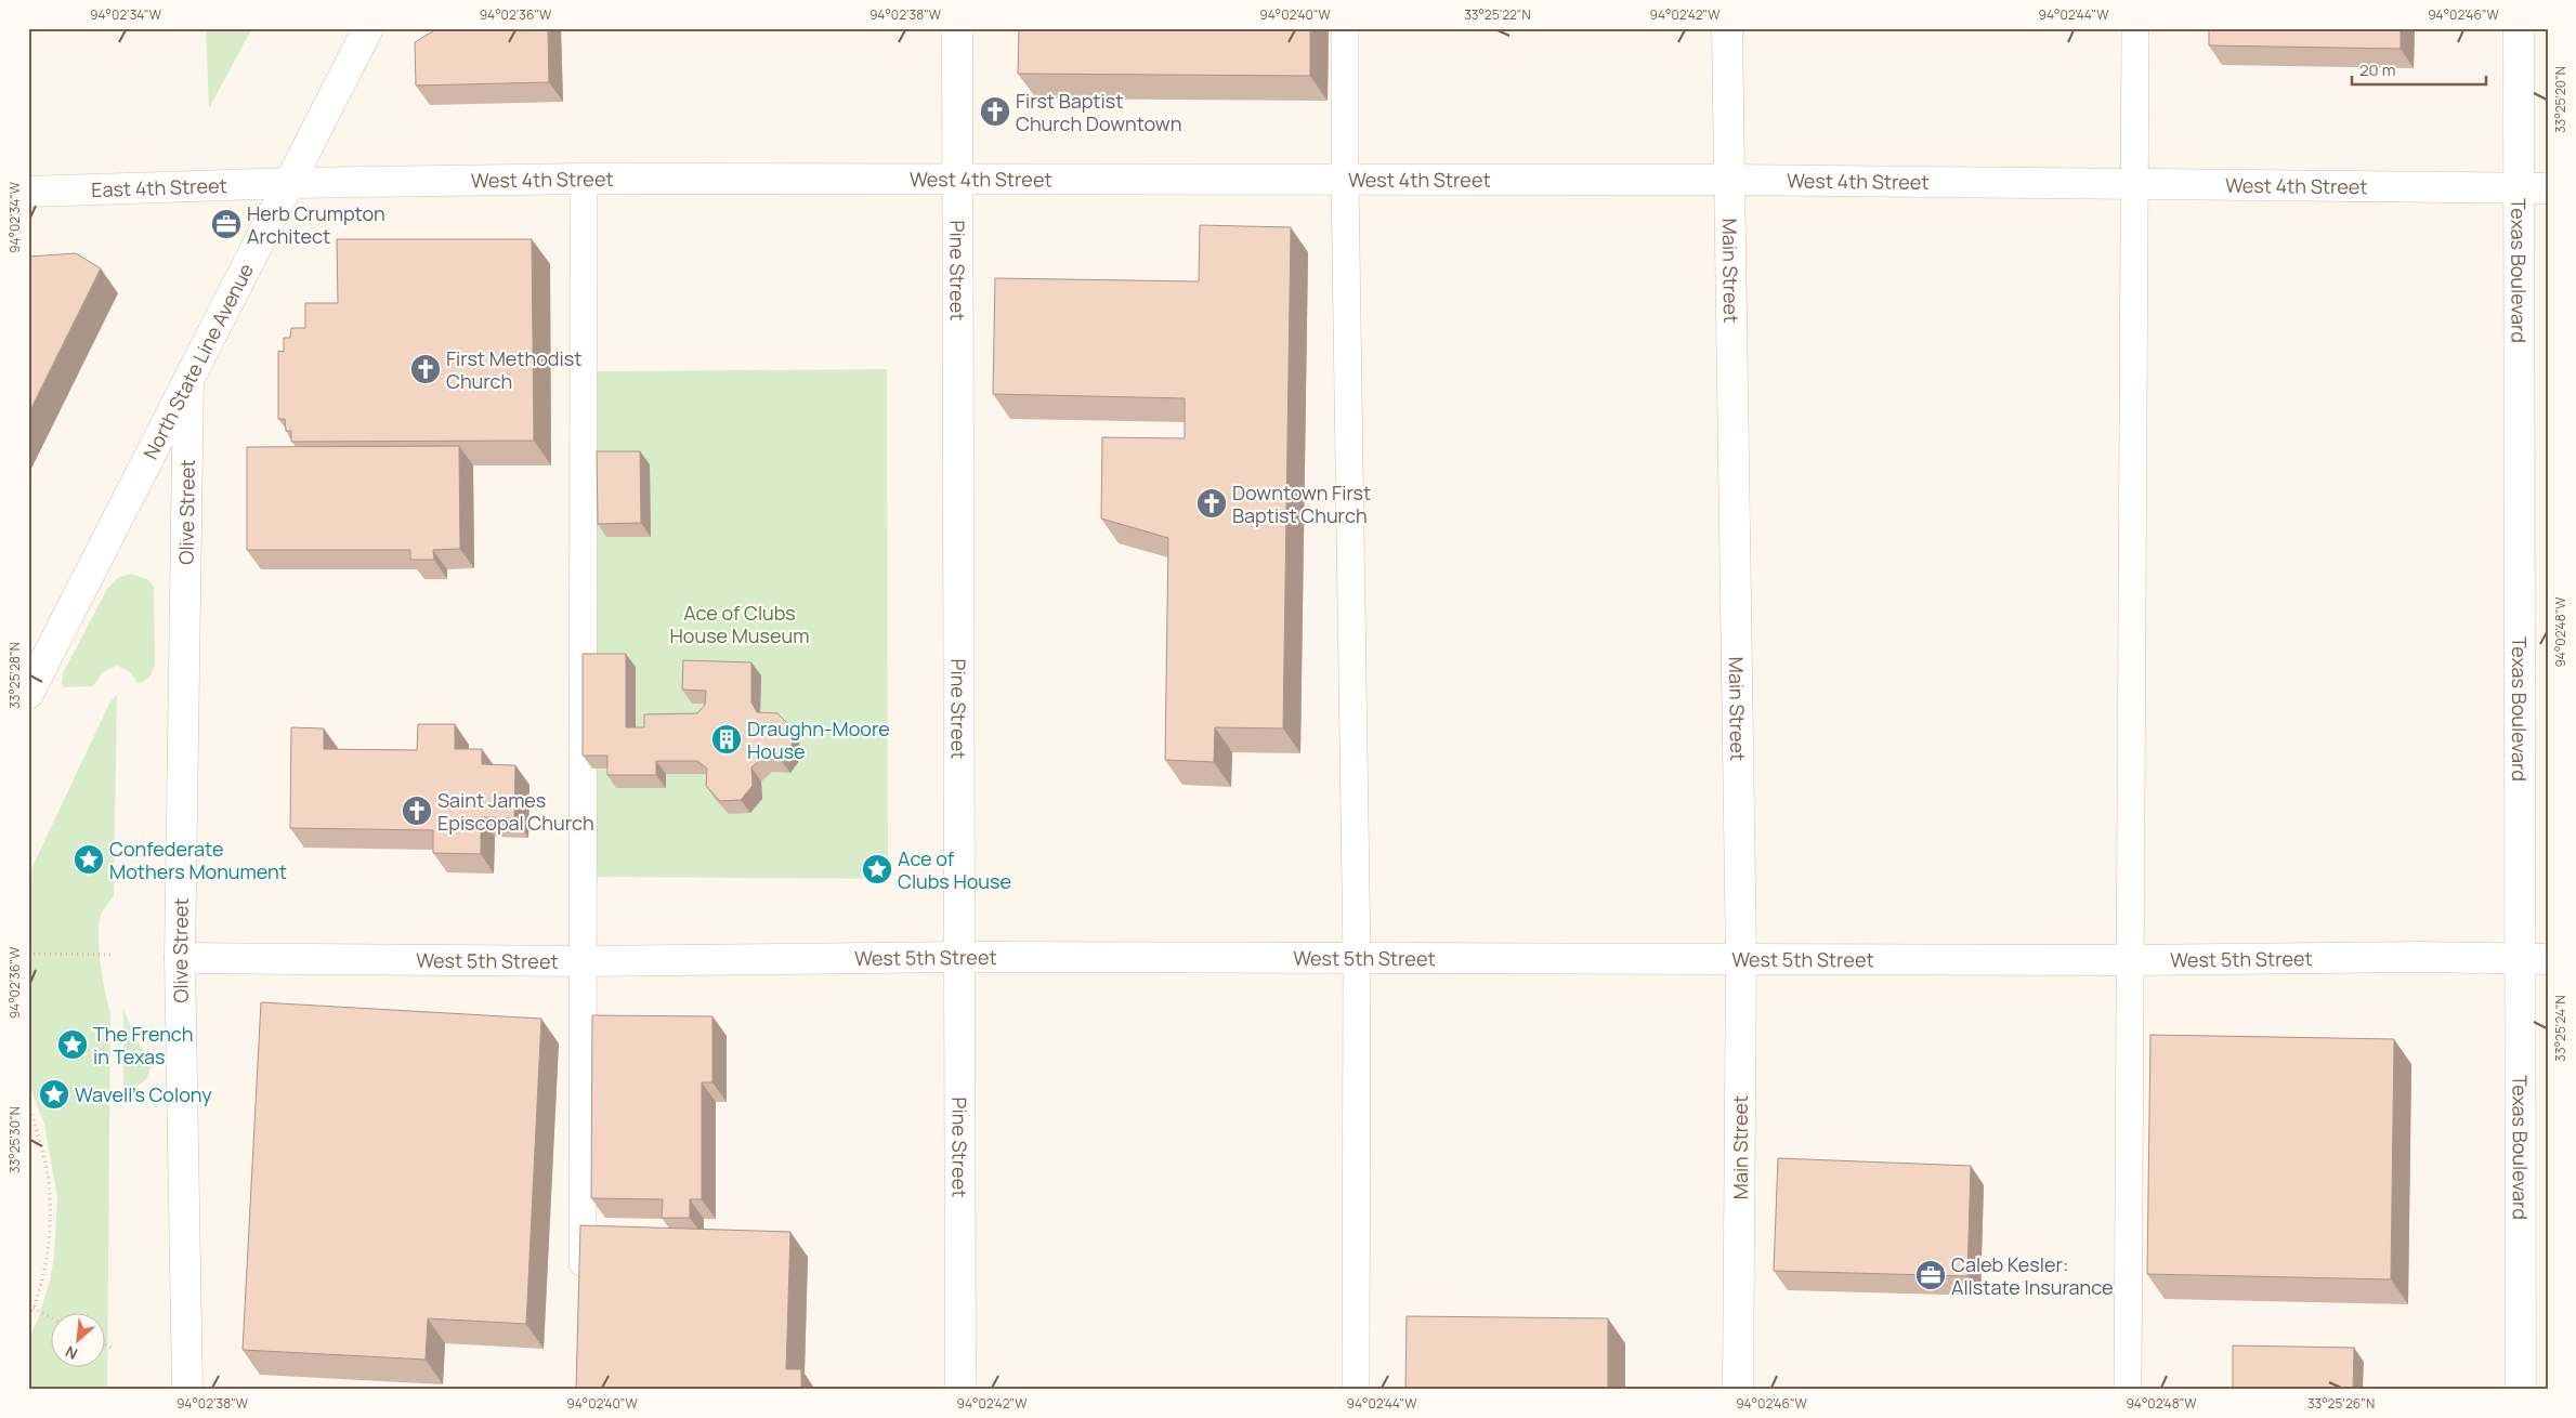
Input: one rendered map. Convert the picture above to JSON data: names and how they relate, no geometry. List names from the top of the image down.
{
  "streets": {
    "street": [
      "West 4th Street",
      "East 4th Street",
      "Pine Street",
      "Main Street",
      "Texas Boulevard",
      "North State Line Avenue",
      "Olive Street",
      "West 5th Street"
    ]
  },
  "crossings": [
    ["West 4th Street", "East 4th Street"],
    ["West 4th Street", "Pine Street"],
    ["West 4th Street", "Main Street"],
    ["West 4th Street", "Texas Boulevard"],
    ["West 4th Street", "North State Line Avenue"],
    ["East 4th Street", "North State Line Avenue"],
    ["Pine Street", "West 5th Street"],
    ["Main Street", "West 5th Street"],
    ["Texas Boulevard", "West 5th Street"],
    ["North State Line Avenue", "Olive Street"],
    ["Olive Street", "West 5th Street"]
  ],
  "parks": ["Ace of Clubs House Museum"],
  "places": {
    "church": [
      "First Baptist Church Downtown",
      "First Methodist Church",
      "Downtown First Baptist Church",
      "Saint James Episcopal Church"
    ],
    "office": ["Herb Crumpton Architect", "Caleb Kesler: Allstate Insurance"],
    "building": ["Draughn-Moore House"],
    "place": [
      "Confederate Mothers Monument",
      "Ace of Clubs House",
      "The French in Texas",
      "Wavell's Colony"
    ]
  },
  "scale_bar": "20 m",
  "north": "bottom left",
  "coordinates": [
    "94°02'34\"W",
    "94°02'36\"W",
    "94°02'38\"W",
    "94°02'40\"W",
    "33°25'22\"N",
    "94°02'42\"W",
    "94°02'44\"W",
    "94°02'46\"W",
    "33°25'20\"N",
    "94°02'48\"W",
    "33°25'28\"N",
    "33°25'24\"N",
    "33°25'30\"N",
    "33°25'26\"N"
  ]
}
